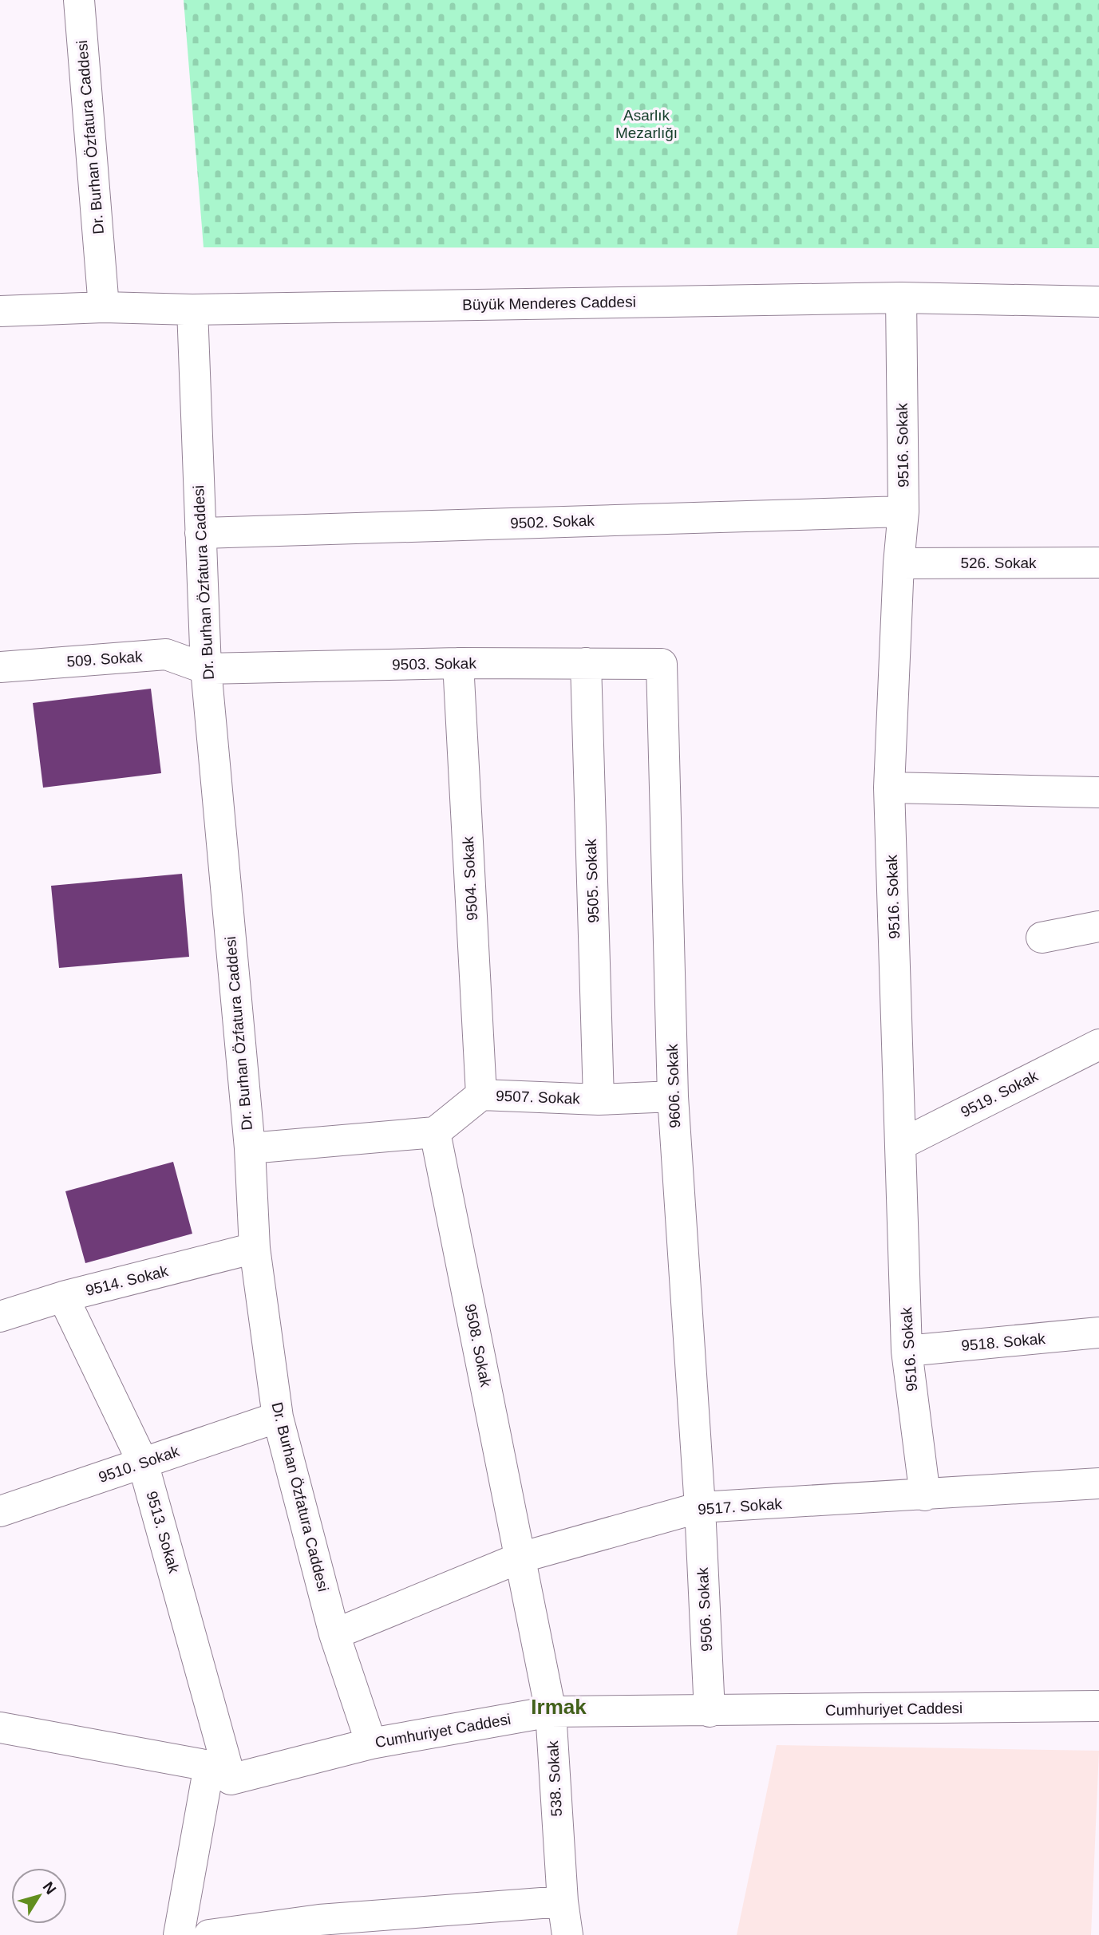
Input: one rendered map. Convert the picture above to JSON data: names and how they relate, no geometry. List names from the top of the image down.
{
  "streets": {
    "street": [
      "Dr. Burhan Özfatura Caddesi",
      "Büyük Menderes Caddesi",
      "9516. Sokak",
      "9502. Sokak",
      "526. Sokak",
      "509. Sokak",
      "9503. Sokak",
      "9504. Sokak",
      "9505. Sokak",
      "9606. Sokak",
      "9519. Sokak",
      "9507. Sokak",
      "9514. Sokak",
      "9518. Sokak",
      "9508. Sokak",
      "9510. Sokak",
      "9517. Sokak",
      "9513. Sokak",
      "9506. Sokak",
      "Cumhuriyet Caddesi",
      "538. Sokak"
    ]
  },
  "crossings": [
    ["Dr. Burhan Özfatura Caddesi", "Büyük Menderes Caddesi"],
    ["Dr. Burhan Özfatura Caddesi", "9502. Sokak"],
    ["Dr. Burhan Özfatura Caddesi", "509. Sokak"],
    ["Dr. Burhan Özfatura Caddesi", "9503. Sokak"],
    ["Dr. Burhan Özfatura Caddesi", "9514. Sokak"],
    ["Dr. Burhan Özfatura Caddesi", "9510. Sokak"],
    ["Dr. Burhan Özfatura Caddesi", "9517. Sokak"],
    ["Dr. Burhan Özfatura Caddesi", "Cumhuriyet Caddesi"],
    ["Büyük Menderes Caddesi", "9516. Sokak"],
    ["9516. Sokak", "9502. Sokak"],
    ["9516. Sokak", "526. Sokak"],
    ["9516. Sokak", "9519. Sokak"],
    ["9516. Sokak", "9518. Sokak"],
    ["9516. Sokak", "9517. Sokak"],
    ["509. Sokak", "9503. Sokak"],
    ["9503. Sokak", "9504. Sokak"],
    ["9503. Sokak", "9505. Sokak"],
    ["9503. Sokak", "9606. Sokak"],
    ["9504. Sokak", "9507. Sokak"],
    ["9505. Sokak", "9507. Sokak"],
    ["9606. Sokak", "9507. Sokak"],
    ["9606. Sokak", "9517. Sokak"],
    ["9606. Sokak", "9506. Sokak"],
    ["9507. Sokak", "9508. Sokak"],
    ["9514. Sokak", "9513. Sokak"],
    ["9508. Sokak", "9517. Sokak"],
    ["9508. Sokak", "538. Sokak"],
    ["9510. Sokak", "9513. Sokak"],
    ["9517. Sokak", "9506. Sokak"],
    ["9517. Sokak", "538. Sokak"],
    ["9513. Sokak", "Cumhuriyet Caddesi"],
    ["9506. Sokak", "Cumhuriyet Caddesi"],
    ["Cumhuriyet Caddesi", "538. Sokak"]
  ],
  "districts": ["Irmak"],
  "parks": ["Asarlık Mezarlığı"],
  "north": "top right"
}
